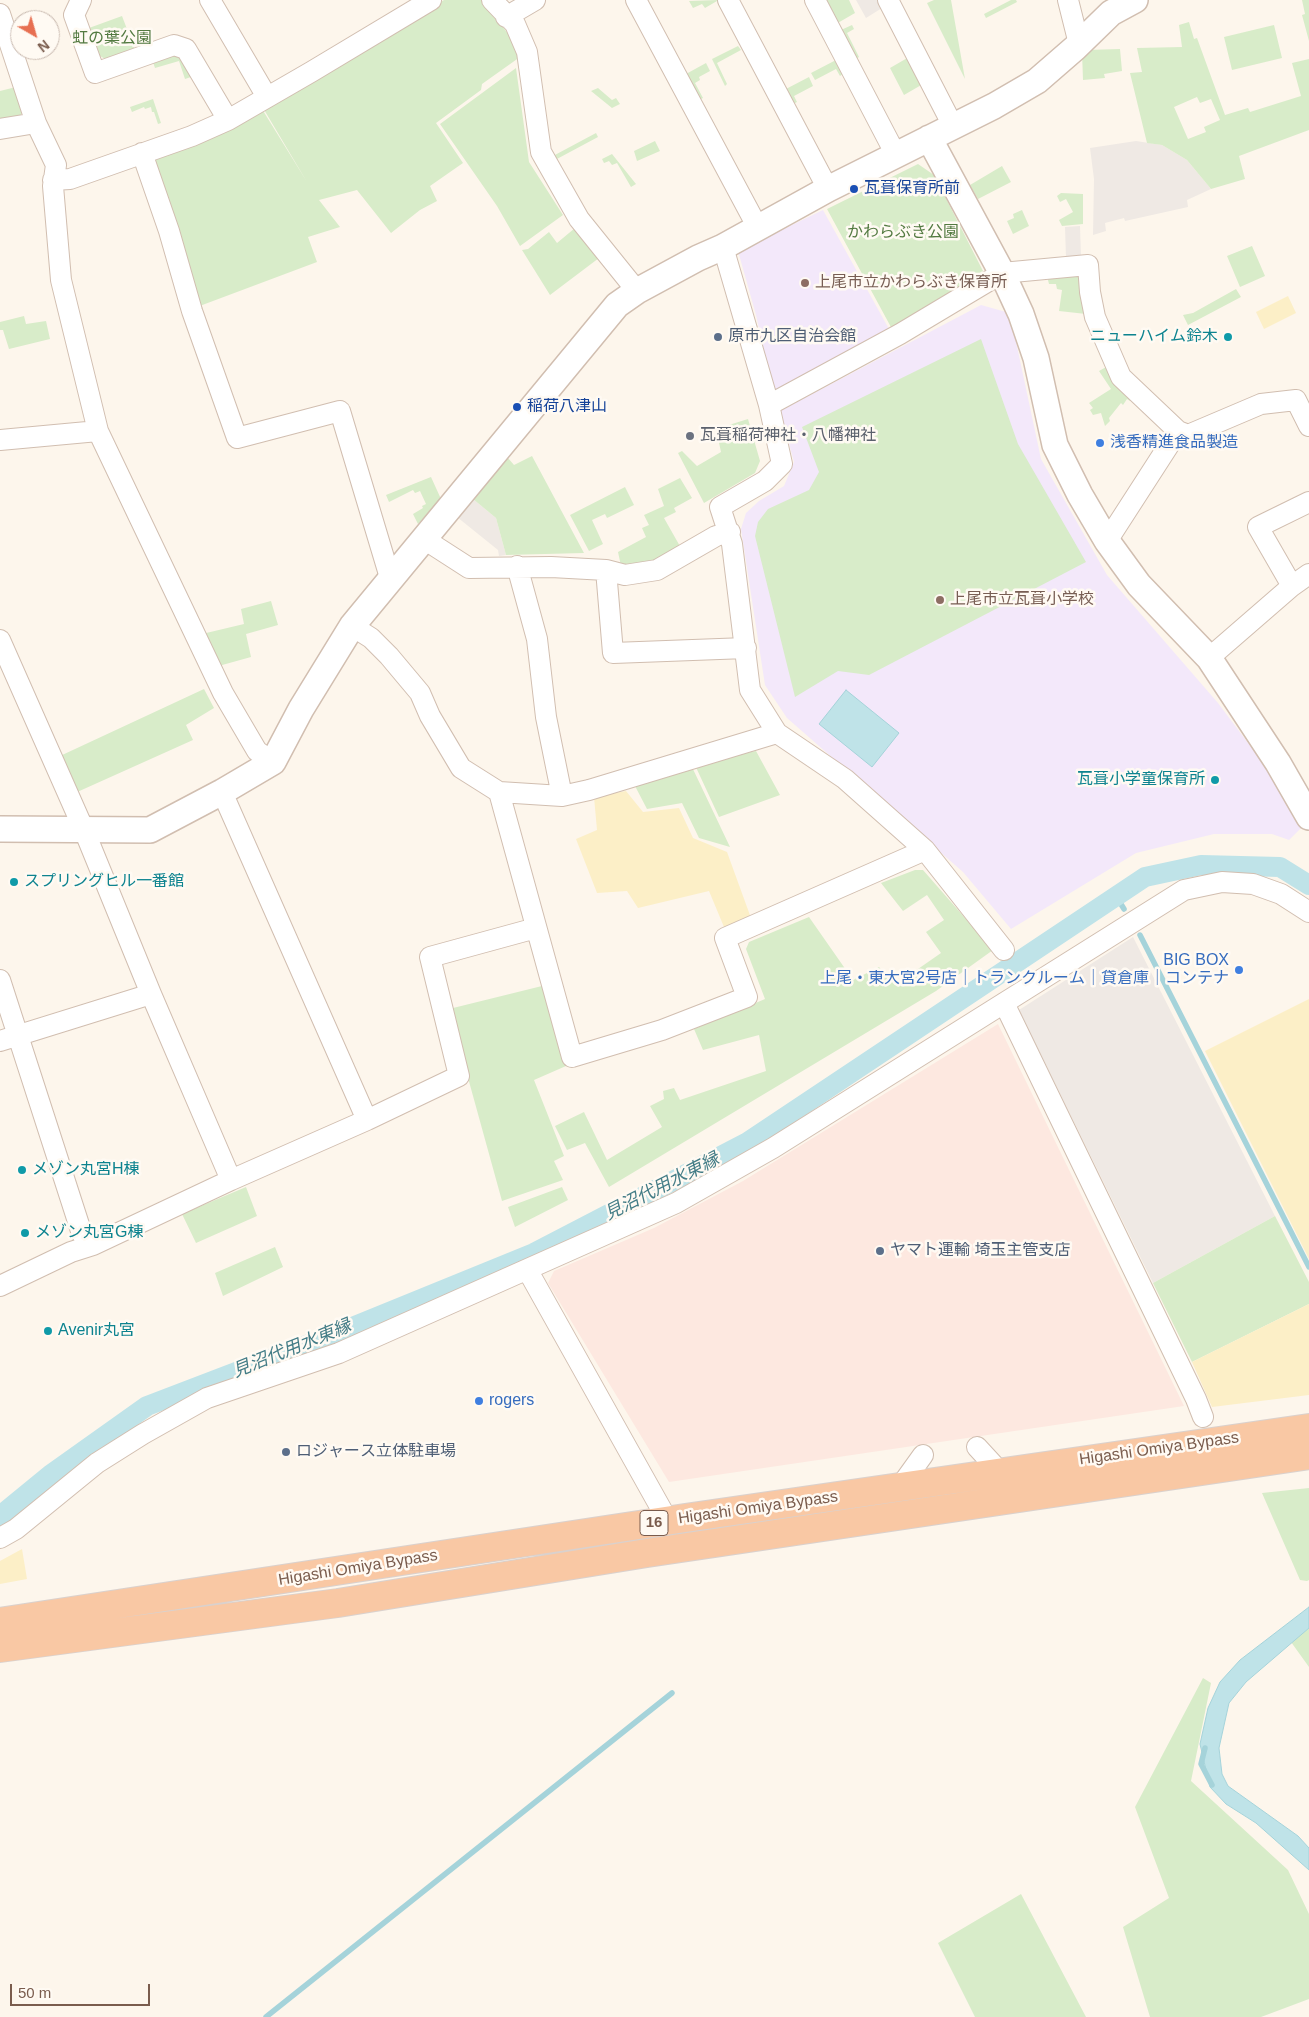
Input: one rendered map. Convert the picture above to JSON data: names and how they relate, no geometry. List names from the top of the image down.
{
  "streets": {
    "highway": ["Higashi Omiya Bypass", "16"]
  },
  "water": ["見沼代用水東縁"],
  "parks": ["虹の葉公園", "かわらぶき公園"],
  "places": [
    "瓦葺保育所前",
    "上尾市立かわらぶき保育所",
    "原市九区自治会館",
    "ニューハイム鈴木",
    "稲荷八津山",
    "瓦葺稲荷神社・八幡神社",
    "浅香精進食品製造",
    "上尾市立瓦葺小学校",
    "瓦葺小学童保育所",
    "スプリングヒル一番館",
    "BIG BOX 上尾・東大宮2号店｜トランクルーム｜貸倉庫｜コンテナ",
    "メゾン丸宮H棟",
    "メゾン丸宮G棟",
    "ヤマト運輸 埼玉主管支店",
    "Avenir丸宮",
    "rogers",
    "ロジャース立体駐車場"
  ],
  "scale_bar": "50 m",
  "north": "bottom right"
}
